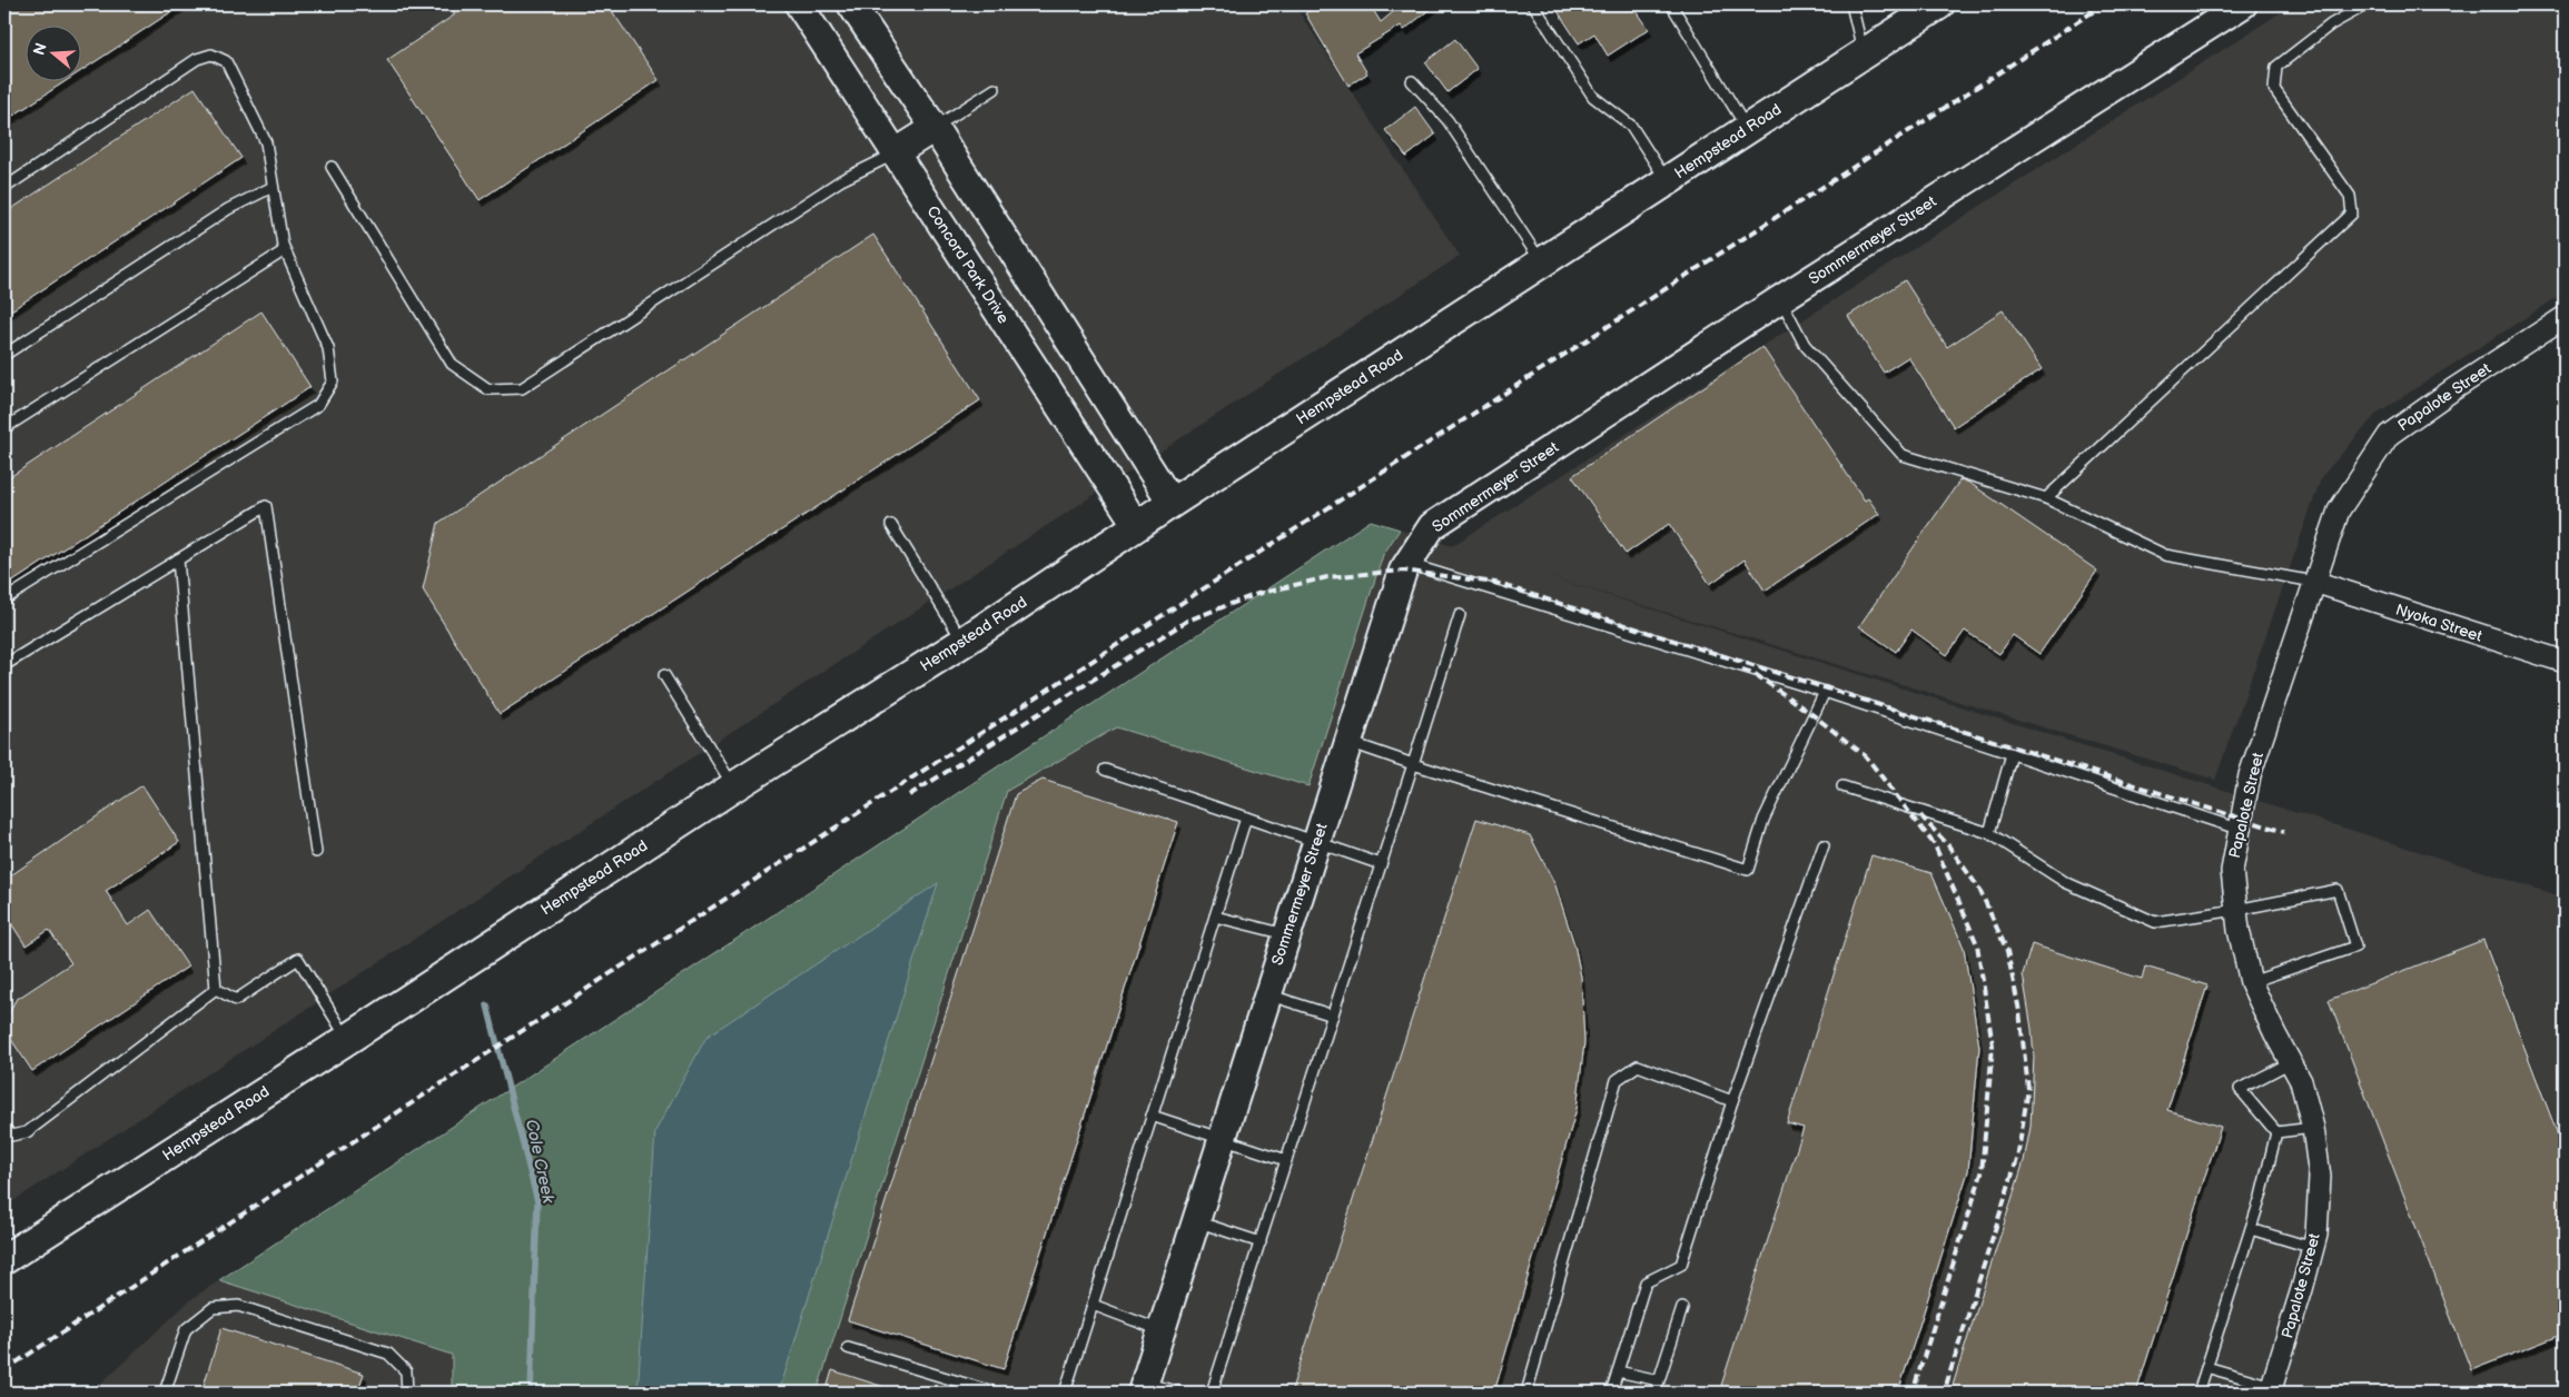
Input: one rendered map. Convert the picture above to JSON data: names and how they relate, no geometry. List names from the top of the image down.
{
  "streets": {
    "main road": ["Hempstead Road"],
    "street": [
      "Sommermeyer Street",
      "Concord Park Drive",
      "Papalote Street",
      "Nyoka Street"
    ]
  },
  "crossings": [
    ["Hempstead Road", "Concord Park Drive"],
    ["Papalote Street", "Nyoka Street"]
  ],
  "water": ["Cole Creek"],
  "north": "left"
}
